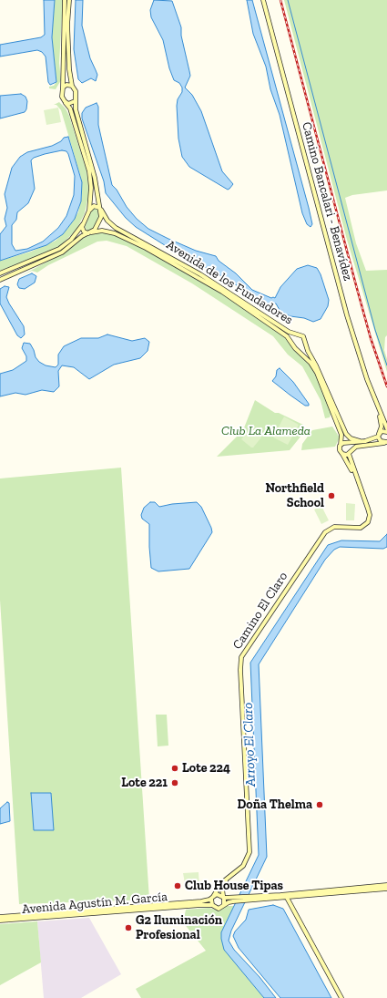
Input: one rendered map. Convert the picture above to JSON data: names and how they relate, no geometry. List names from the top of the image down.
{
  "streets": {
    "street": [
      "Camino Bancalari - Benavídez",
      "Avenida de los Fundadores",
      "Camino El Claro",
      "Avenida Agustín M. García"
    ]
  },
  "crossings": [
    ["Avenida de los Fundadores", "Camino El Claro"],
    ["Camino El Claro", "Avenida Agustín M. García"]
  ],
  "water": ["Arroyo El Claro"],
  "parks": ["Club La Alameda"],
  "places": [
    "Northfield School",
    "Lote 224",
    "Lote 221",
    "Doña Thelma",
    "Club House Tipas",
    "G2 Iluminación Profesional"
  ]
}
